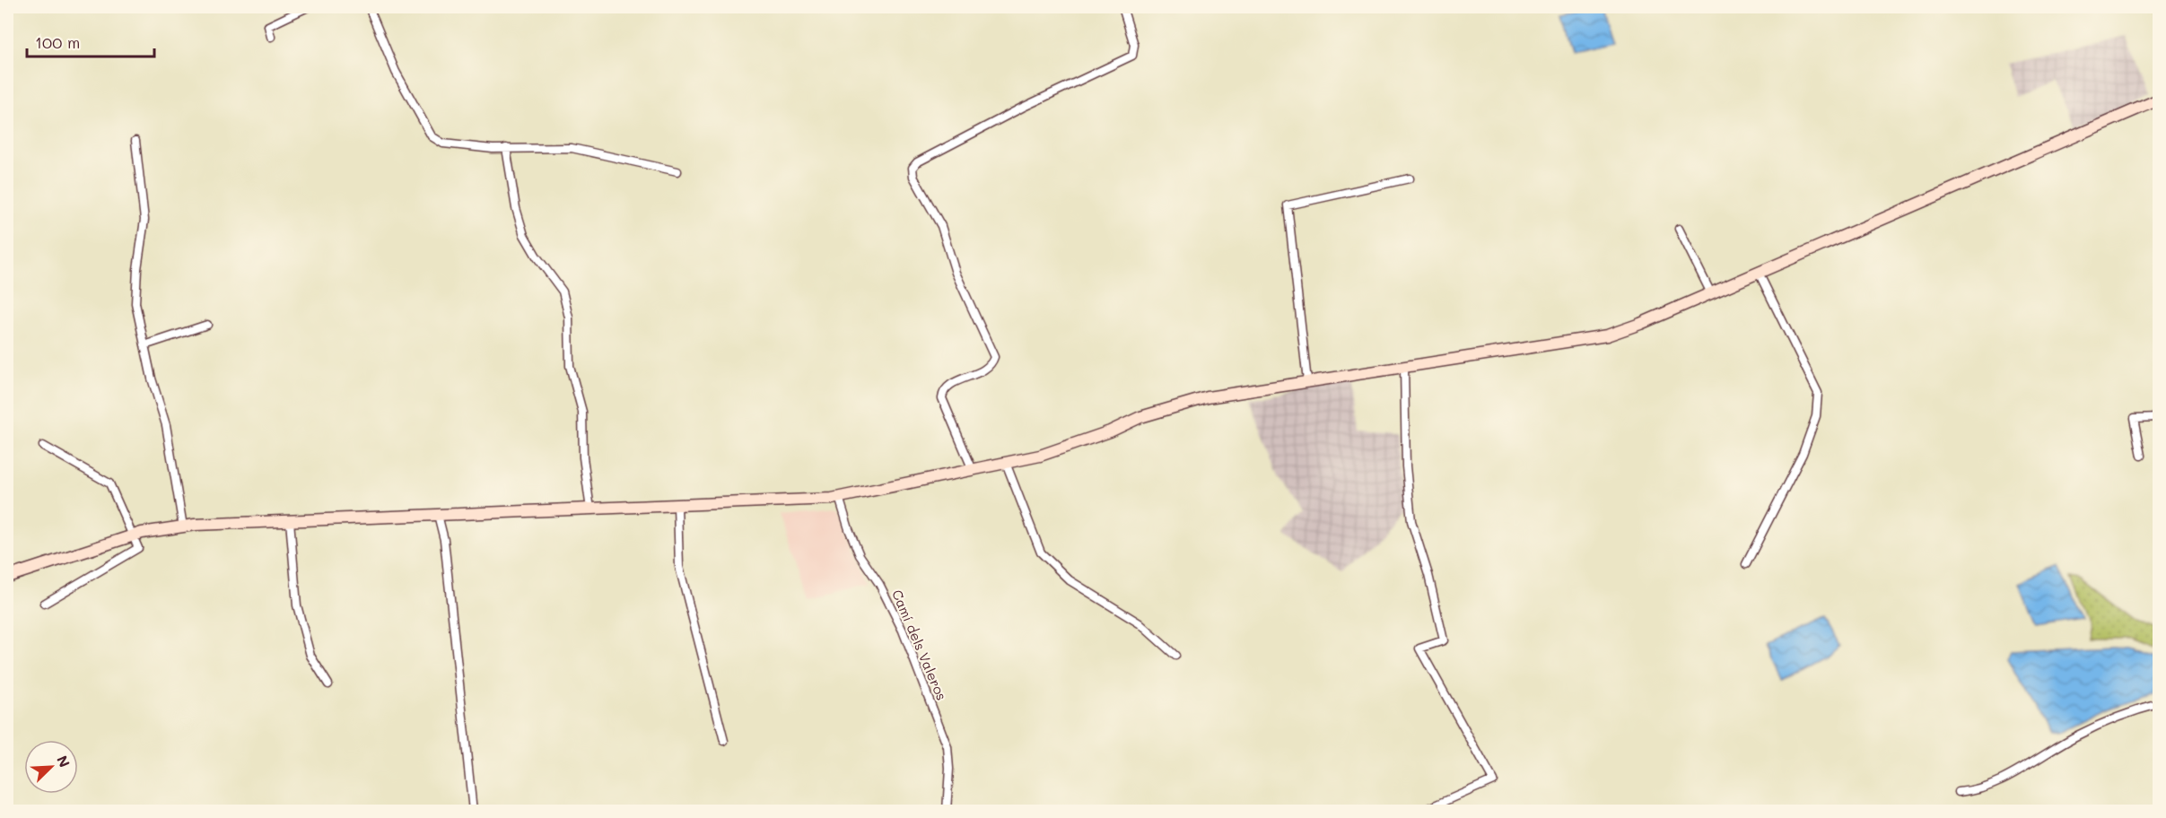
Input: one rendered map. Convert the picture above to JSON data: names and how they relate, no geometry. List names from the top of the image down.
{
  "streets": {
    "street": ["Camí dels Valeros"]
  },
  "scale_bar": "100 m",
  "north": "top right"
}
